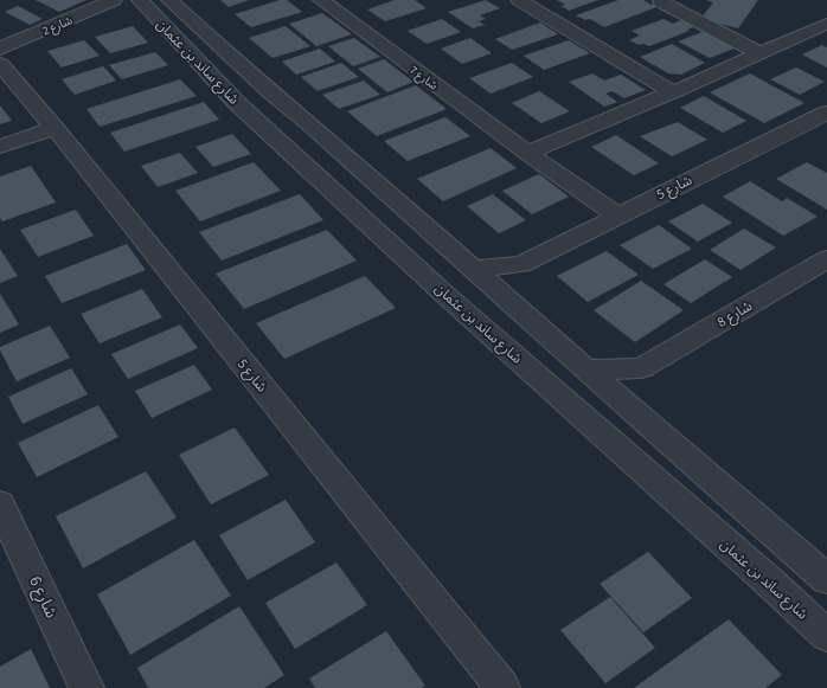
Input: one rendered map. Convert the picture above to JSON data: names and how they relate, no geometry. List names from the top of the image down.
{
  "streets": {
    "street": [
      "شارع 2",
      "شارع ساند بن عثمان",
      "شارع 7",
      "شارع 5",
      "شارع 8",
      "شارع 6"
    ]
  },
  "crossings": [
    ["شارع ساند بن عثمان", "شارع 5"],
    ["شارع ساند بن عثمان", "شارع 8"],
    ["شارع 7", "شارع 5"]
  ]
}
